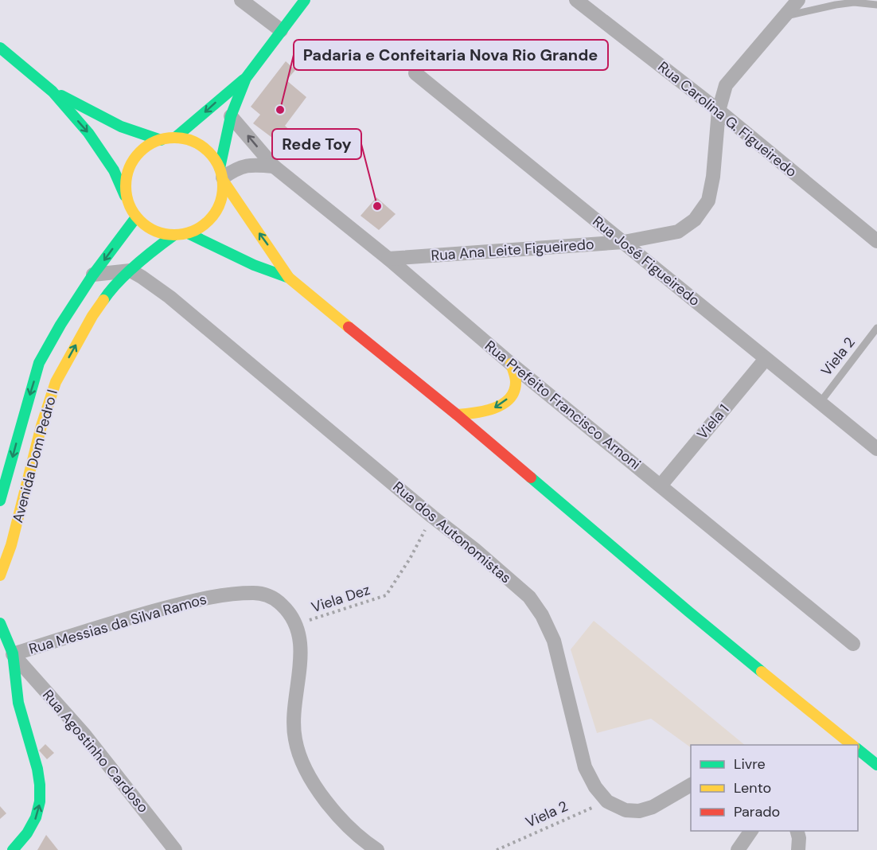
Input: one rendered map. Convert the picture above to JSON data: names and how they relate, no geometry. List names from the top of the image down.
{
  "streets": {
    "main road": ["Avenida Dom Pedro I"],
    "street": [
      "Rua Carolina G. Figueiredo",
      "Rua Ana Leite Figueiredo",
      "Rua José Figueiredo",
      "Rua Prefeito Francisco Arnoni",
      "Viela 1",
      "Rua dos Autonomistas",
      "Rua Messias da Silva Ramos",
      "Rua Agostinho Cardoso"
    ],
    "lane": ["Viela 2"],
    "path": ["Viela Dez"]
  },
  "crossings": [
    ["Rua Carolina G. Figueiredo", "Rua Ana Leite Figueiredo"],
    ["Rua Ana Leite Figueiredo", "Rua José Figueiredo"],
    ["Rua Ana Leite Figueiredo", "Rua Prefeito Francisco Arnoni"],
    ["Rua José Figueiredo", "Viela 2"],
    ["Rua José Figueiredo", "Viela 1"],
    ["Viela 2", "Rua dos Autonomistas"],
    ["Rua Prefeito Francisco Arnoni", "Viela 1"],
    ["Avenida Dom Pedro I", "Rua dos Autonomistas"],
    ["Rua dos Autonomistas", "Viela Dez"],
    ["Viela Dez", "Rua Messias da Silva Ramos"],
    ["Rua Messias da Silva Ramos", "Rua Agostinho Cardoso"]
  ],
  "places": ["Padaria e Confeitaria Nova Rio Grande", "Rede Toy"],
  "legend": ["Livre", "Lento", "Parado"]
}
